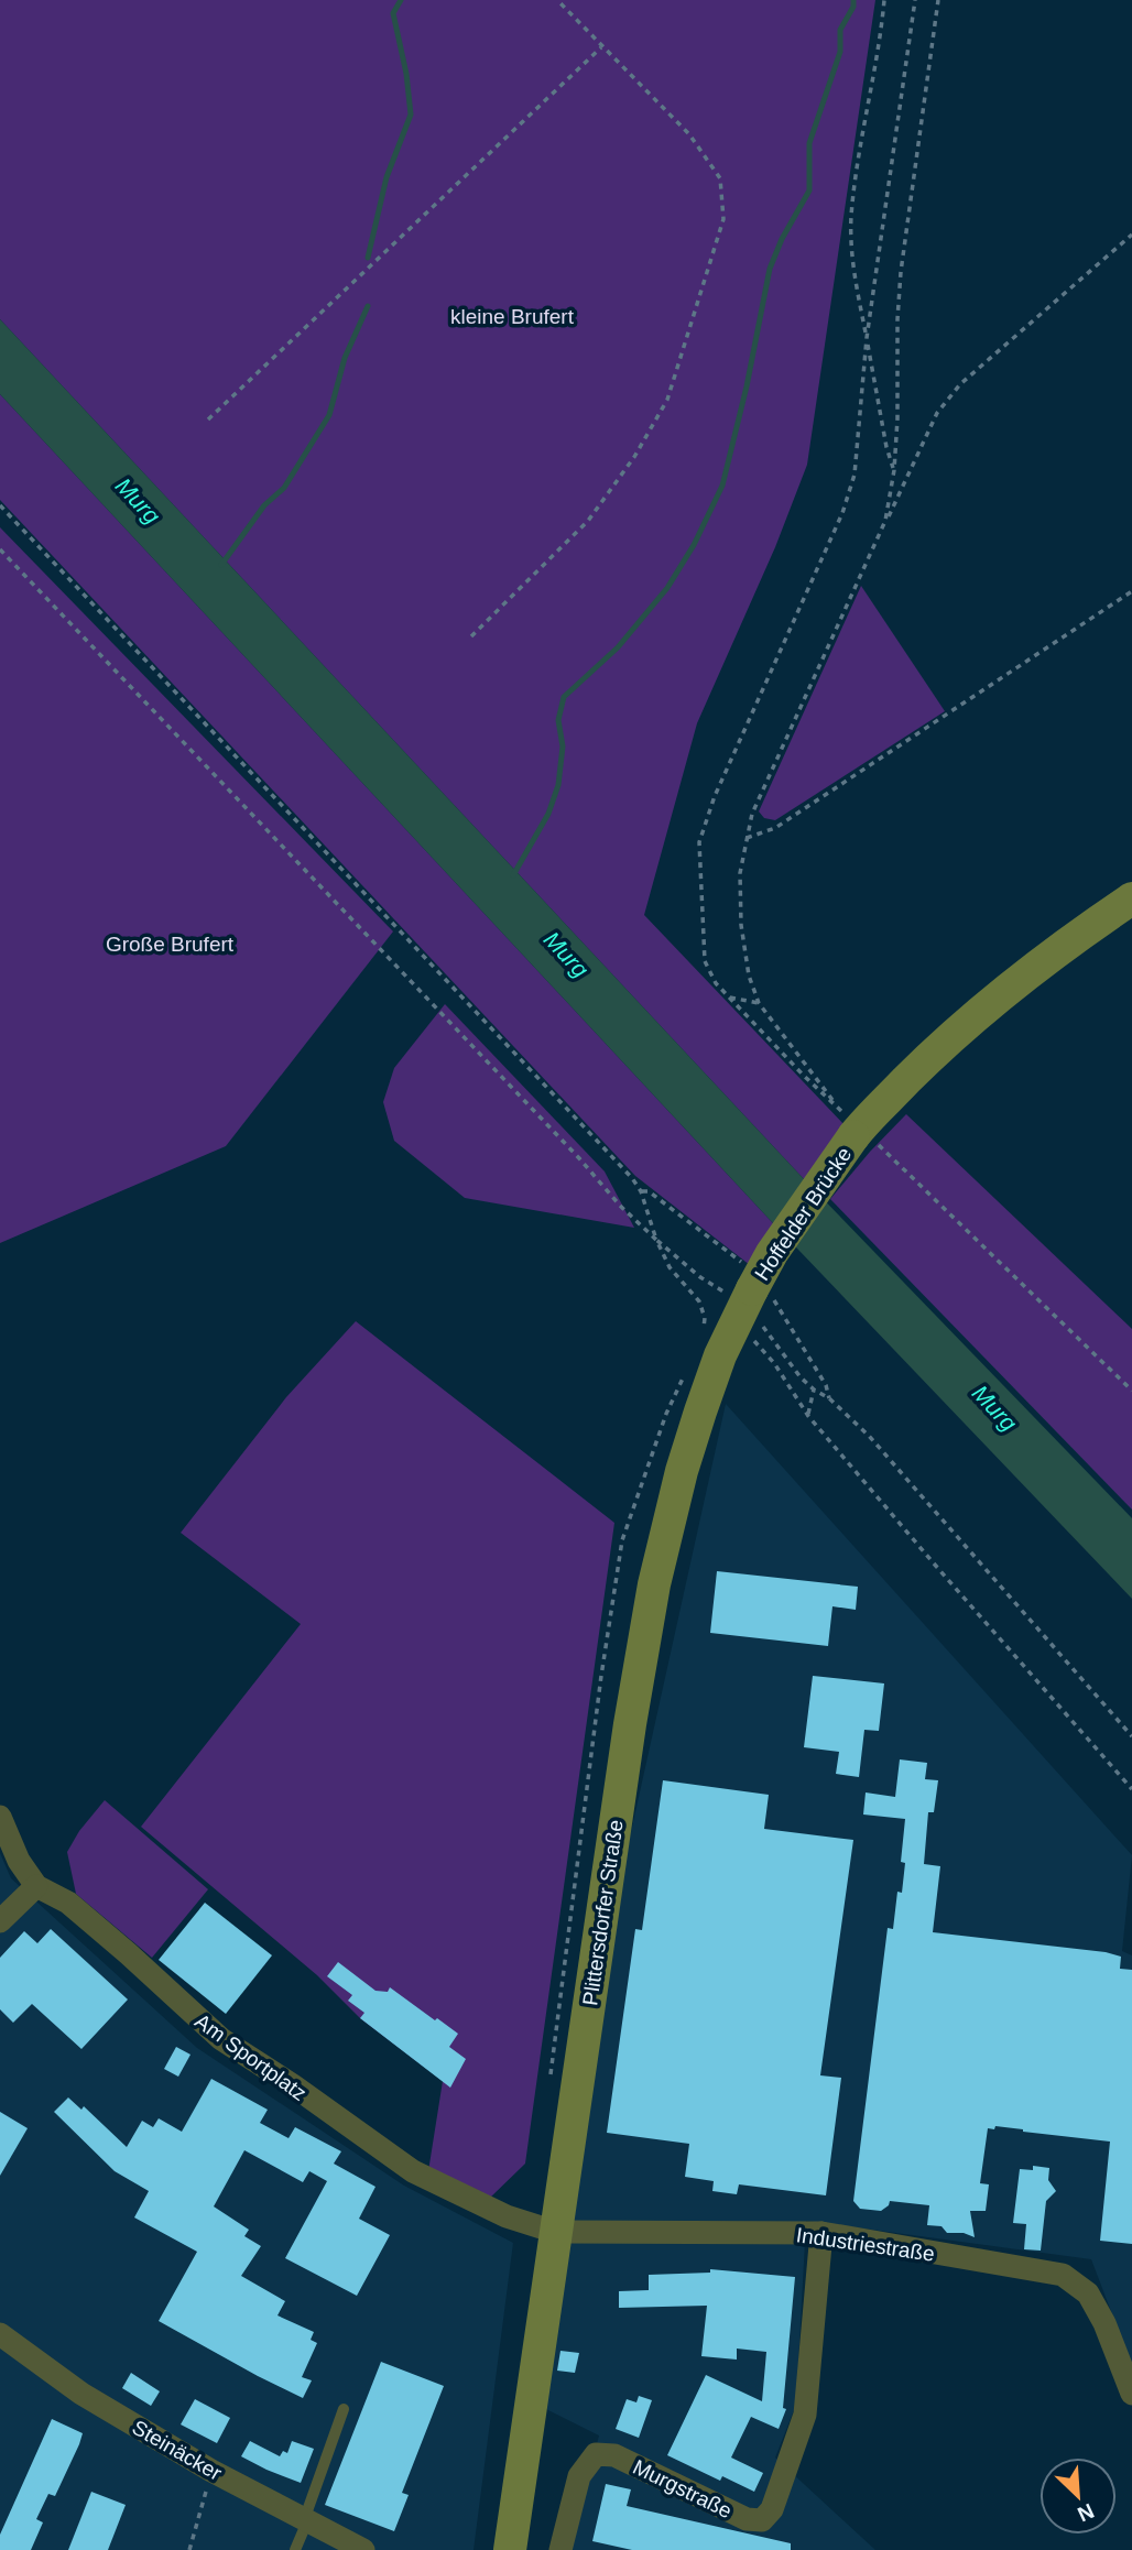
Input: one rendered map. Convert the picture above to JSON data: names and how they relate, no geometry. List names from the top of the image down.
{
  "streets": {
    "main road": ["Hoffelder Brücke", "Plittersdorfer Straße"],
    "street": [
      "Am Sportplatz",
      "Industriestraße",
      "Steinäcker",
      "Murgstraße"
    ]
  },
  "crossings": [
    ["Hoffelder Brücke", "Plittersdorfer Straße"],
    ["Plittersdorfer Straße", "Am Sportplatz"],
    ["Plittersdorfer Straße", "Industriestraße"],
    ["Am Sportplatz", "Industriestraße"],
    ["Industriestraße", "Murgstraße"]
  ],
  "water": ["Murg"],
  "parks": ["kleine Brufert", "Große Brufert"],
  "north": "bottom right"
}
